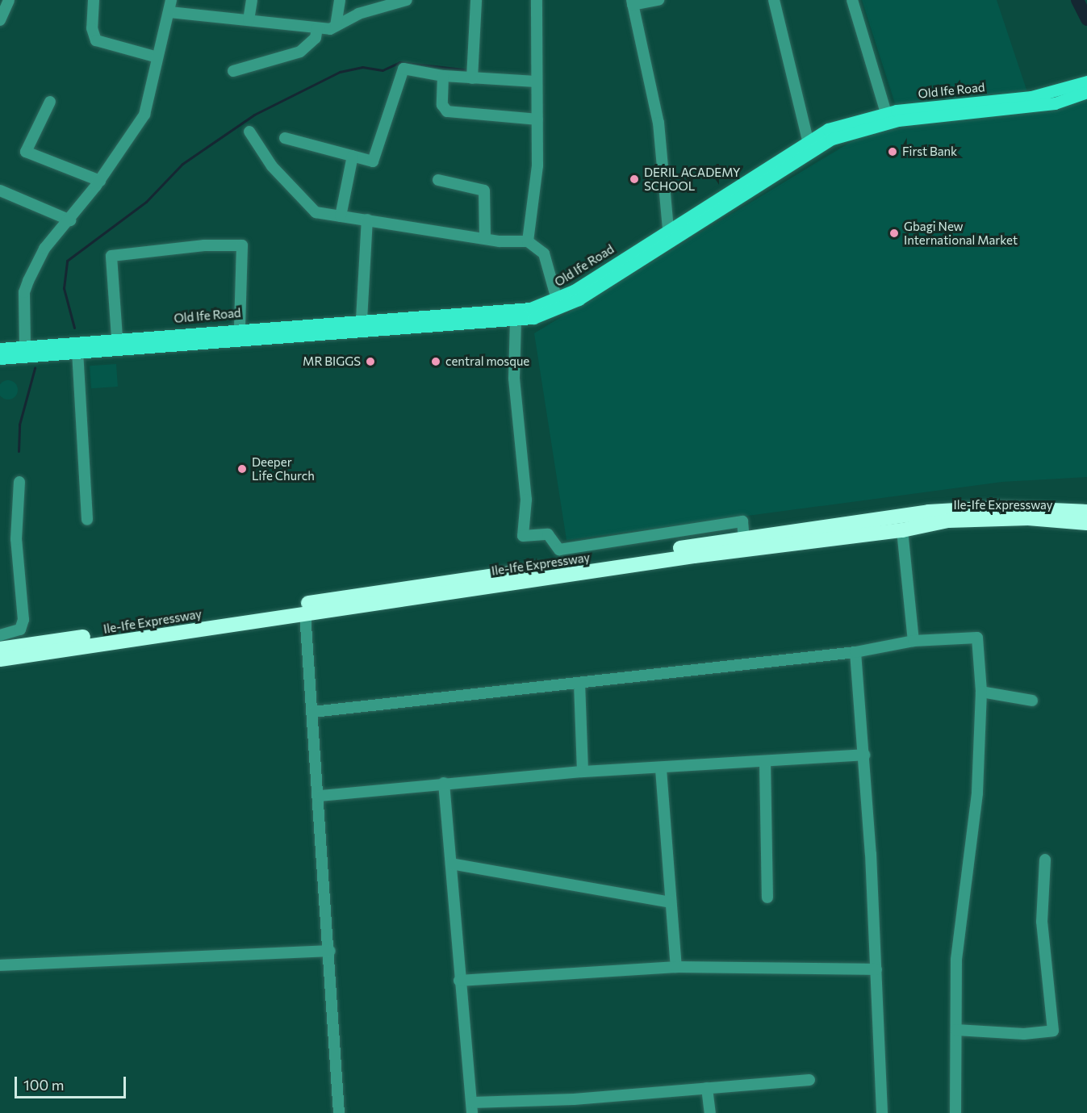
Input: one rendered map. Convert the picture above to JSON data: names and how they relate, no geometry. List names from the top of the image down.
{
  "streets": {
    "highway": ["Ile-Ife Expressway"],
    "main road": ["Old Ife Road"]
  },
  "places": [
    "First Bank",
    "DERIL ACADEMY SCHOOL",
    "Gbagi New International Market",
    "MR BIGGS",
    "central mosque",
    "Deeper Life Church"
  ],
  "scale_bar": "100 m"
}
